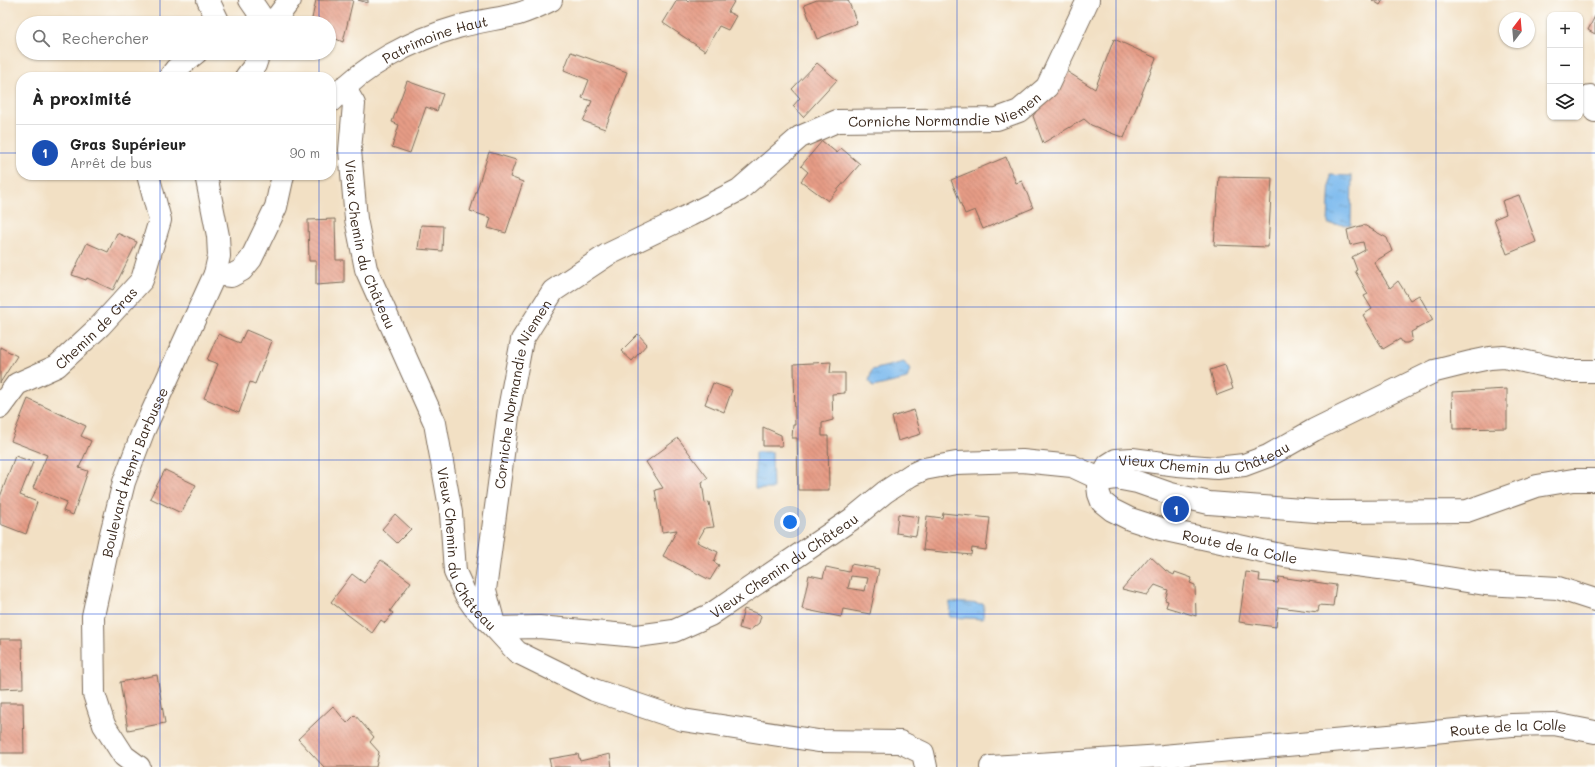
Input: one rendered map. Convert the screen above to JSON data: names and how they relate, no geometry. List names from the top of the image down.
{
  "streets": {
    "street": [
      "Patrimoine Haut",
      "Corniche Normandie Niemen",
      "Vieux Chemin du Château",
      "Chemin de Gras",
      "Boulevard Henri Barbusse",
      "Route de la Colle"
    ]
  },
  "crossings": [
    ["Patrimoine Haut", "Vieux Chemin du Château"],
    ["Corniche Normandie Niemen", "Vieux Chemin du Château"],
    ["Vieux Chemin du Château", "Route de la Colle"]
  ],
  "north": "top",
  "page": {
    "map_buttons": ["+", "−"],
    "search": "Rechercher",
    "heading": "À proximité",
    "list": [
      {
        "mark": "1",
        "name": "Gras Supérieur",
        "note": "Arrêt de bus",
        "value": "90 m"
      }
    ],
    "pins": "1"
  }
}
